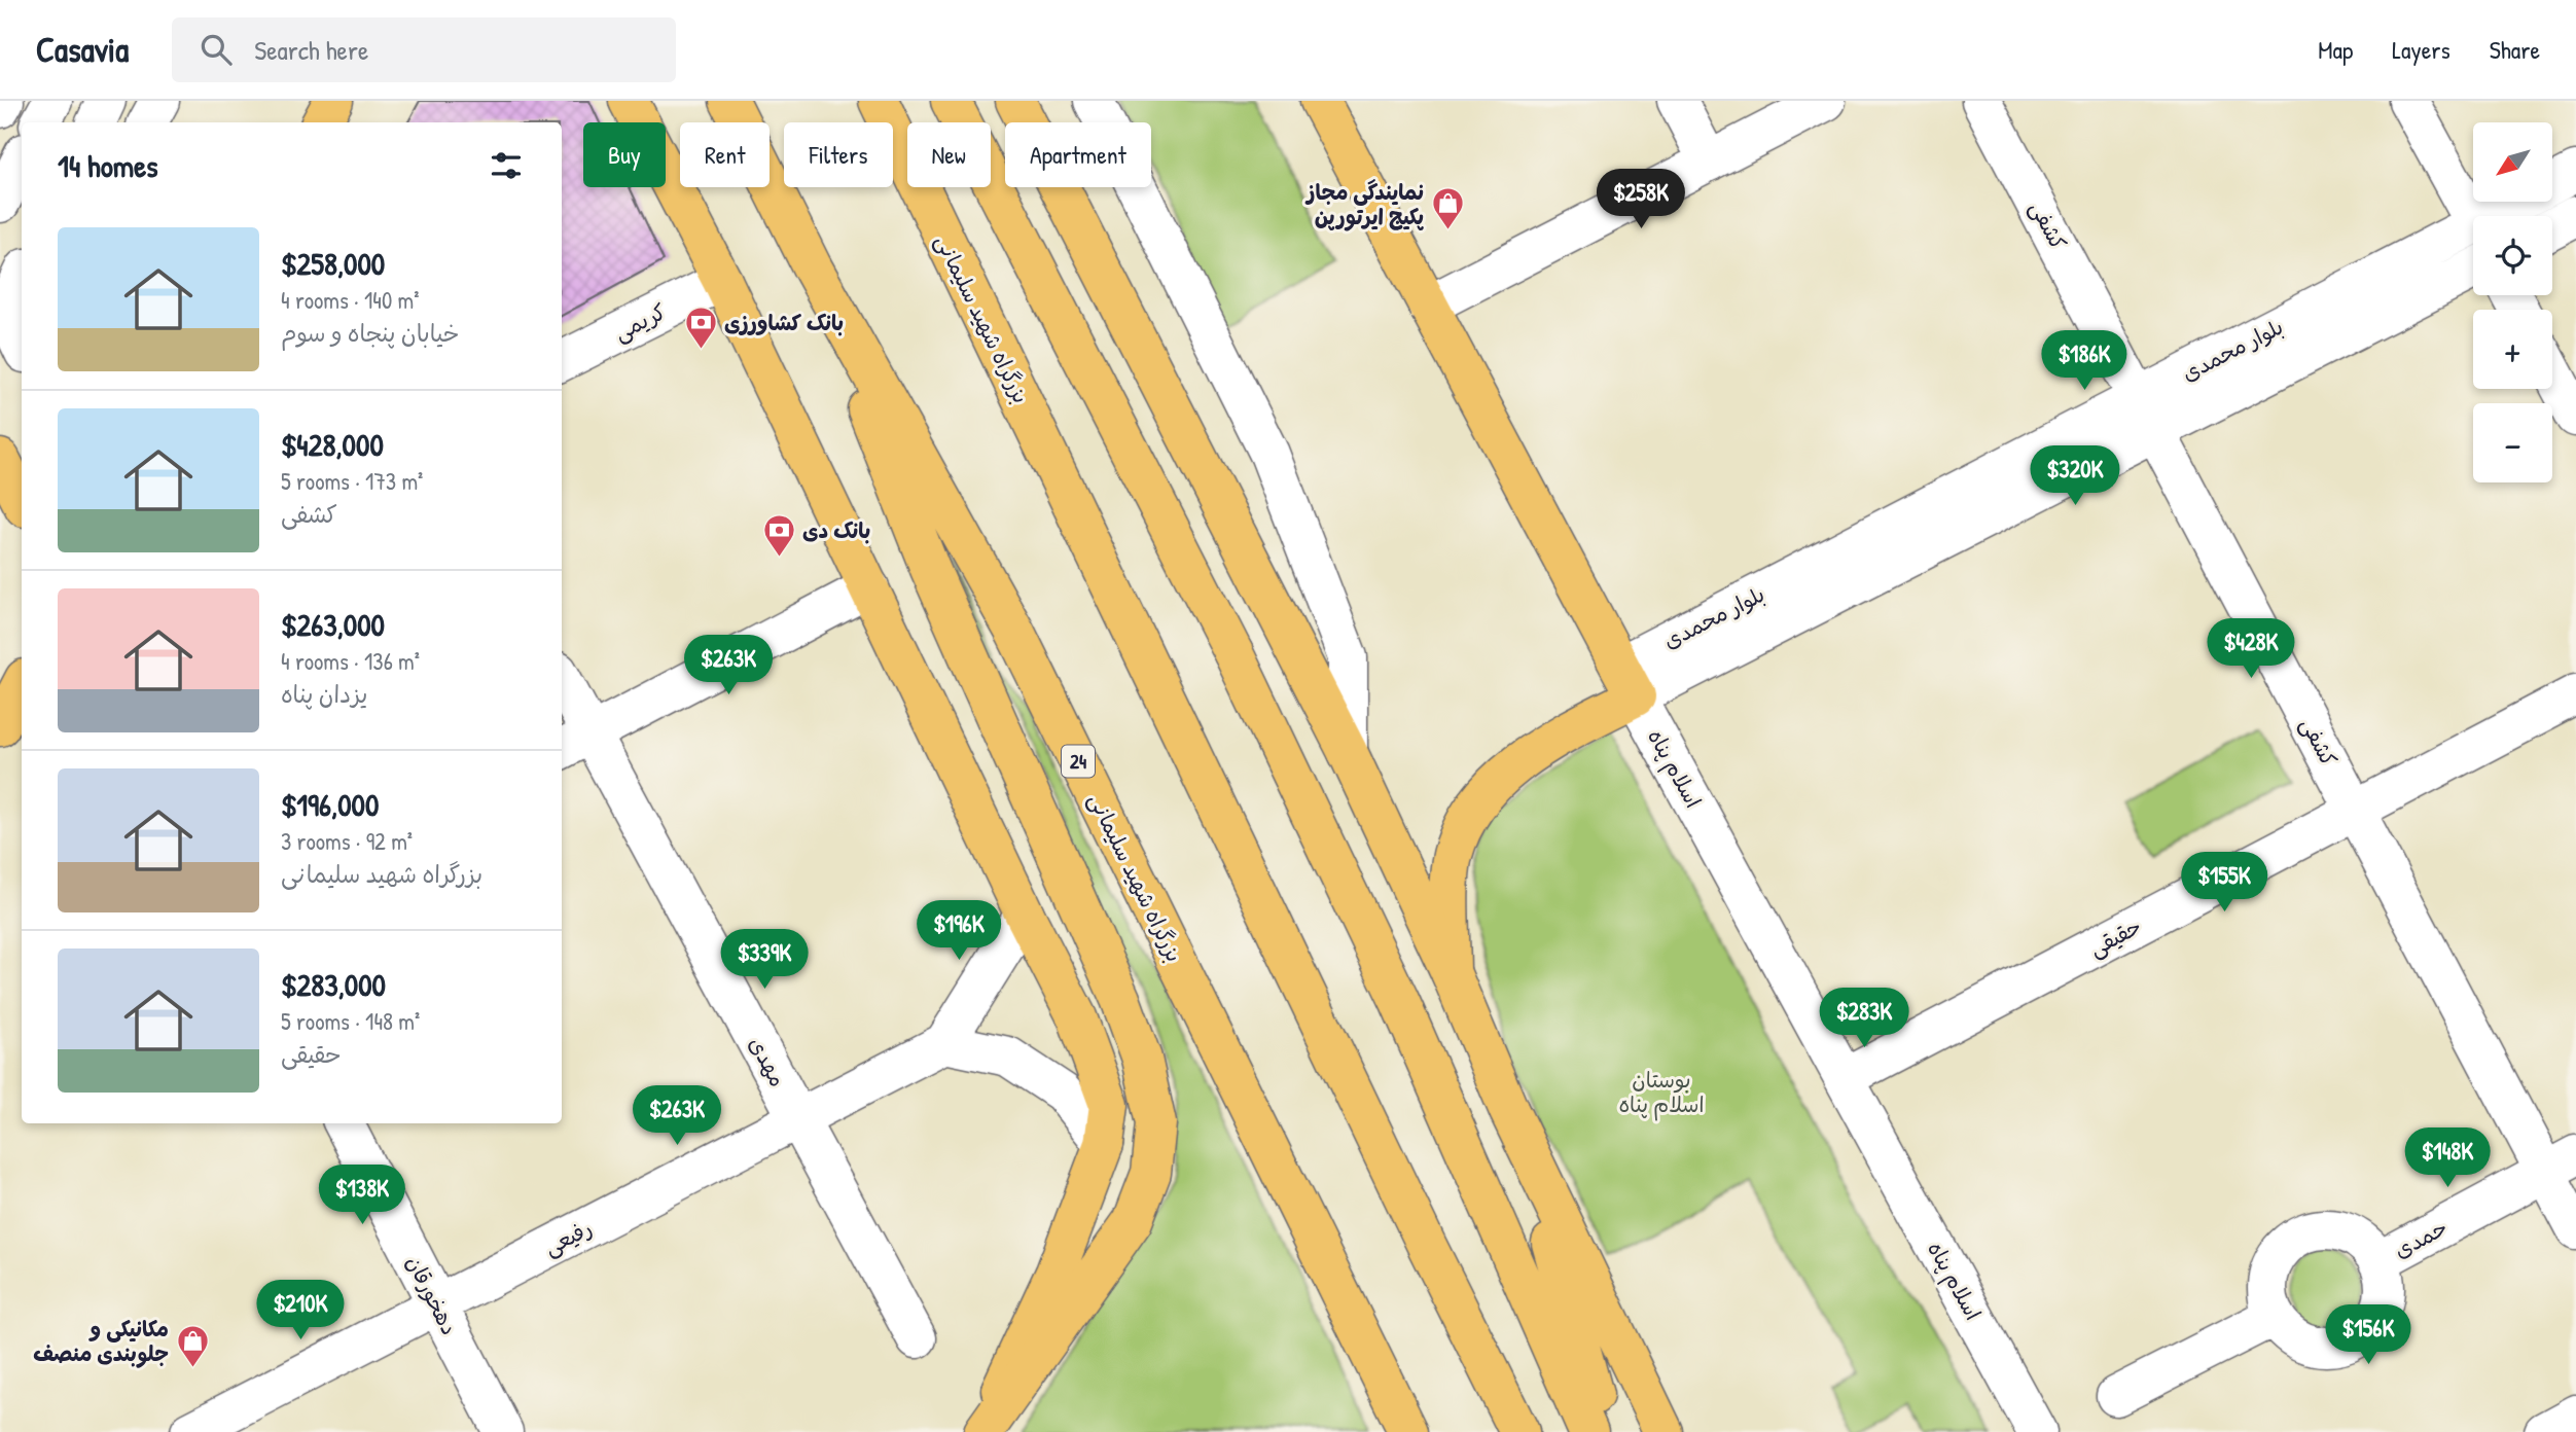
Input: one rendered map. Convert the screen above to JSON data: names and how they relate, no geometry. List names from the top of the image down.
{
  "streets": {
    "main road": ["بزرگراه شهید سلیمانی", "24", "اسلام پناه"],
    "street": [
      "کشفی",
      "کریمی",
      "بلوار محمدی",
      "حقیقی",
      "مهدی",
      "رفیعی",
      "حمدی",
      "دهخورقان"
    ]
  },
  "crossings": [
    ["کشفی", "بلوار محمدی"],
    ["کشفی", "حقیقی"],
    ["کشفی", "حمدی"],
    ["بلوار محمدی", "اسلام پناه"],
    ["اسلام پناه", "حقیقی"],
    ["مهدی", "رفیعی"],
    ["رفیعی", "دهخورقان"]
  ],
  "parks": ["بوستان اسلام پناه"],
  "places": {
    "shop": ["نمایندگی مجاز پکیج ایرتورپن", "مکانیکی و جلوبندی منصف"],
    "bank": ["بانک کشاورزی", "بانک دی"]
  },
  "north": "bottom left",
  "page": {
    "header": "Casavia",
    "search": "Search here",
    "nav": ["Map", "Layers", "Share"],
    "map_buttons": ["+", "−"],
    "chip": [
      "Buy",
      "Rent",
      "Filters",
      "New",
      "Apartment"
    ],
    "heading": "14 homes",
    "price": [
      "$258K",
      "$186K",
      "$320K",
      "$428K",
      "$263K",
      "$155K",
      "$196K",
      "$339K",
      "$283K",
      "$263K",
      "$148K",
      "$138K",
      "$210K",
      "$156K"
    ],
    "list": [
      {
        "name": "$258,000",
        "note": "4 rooms · 140 m² · خیابان پنجاه و سوم"
      },
      {
        "name": "$428,000",
        "note": "5 rooms · 173 m² · کشفی"
      },
      {
        "name": "$263,000",
        "note": "4 rooms · 136 m² · یزدان پناه"
      },
      {
        "name": "$196,000",
        "note": "3 rooms · 92 m² · بزرگراه شهید سلیمانی"
      },
      {
        "name": "$283,000",
        "note": "5 rooms · 148 m² · حقیقی"
      }
    ]
  }
}
